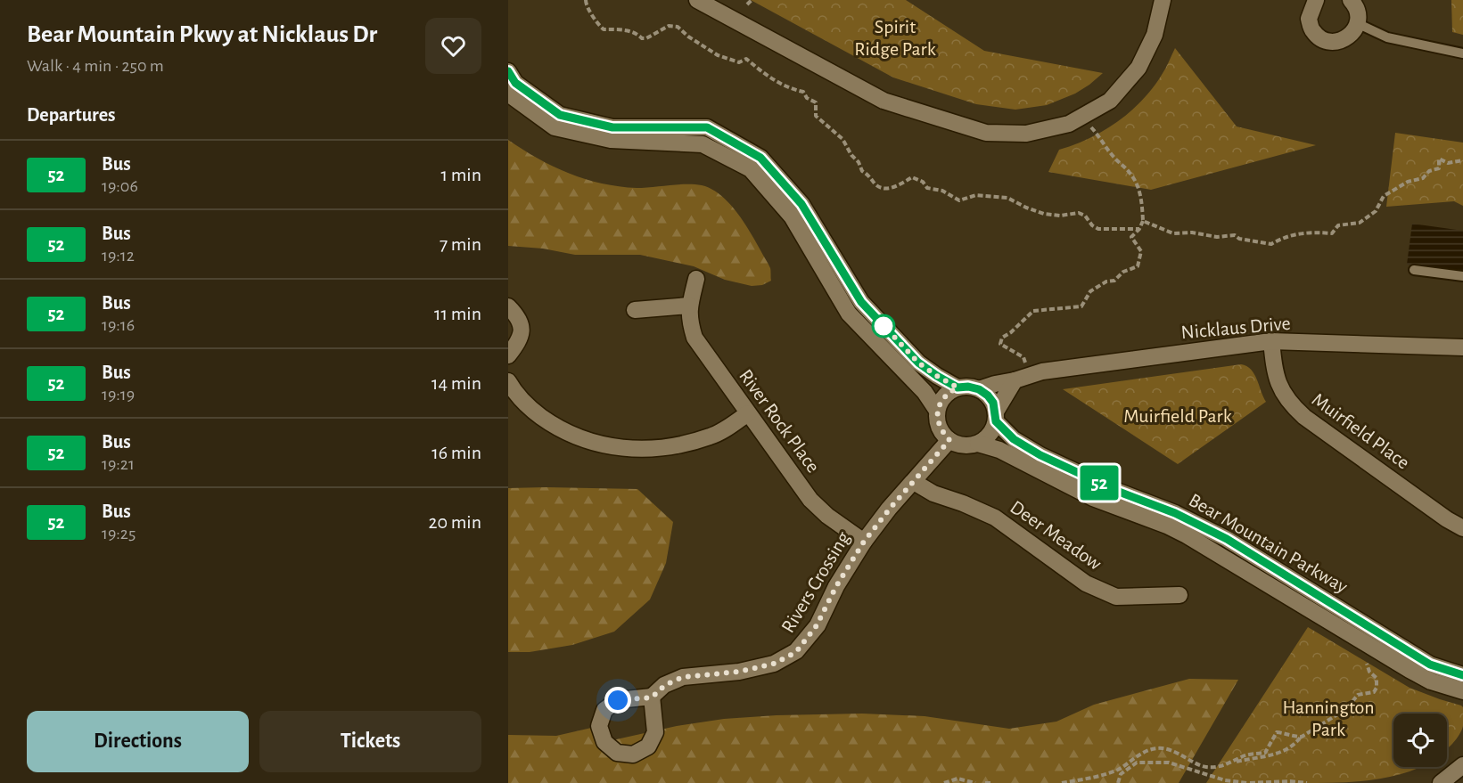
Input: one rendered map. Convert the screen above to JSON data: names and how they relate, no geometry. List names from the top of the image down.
{
  "streets": {
    "street": [
      "Nicklaus Drive",
      "River Rock Place",
      "Muirfield Place",
      "Deer Meadow",
      "Bear Mountain Parkway",
      "Rivers Crossing"
    ]
  },
  "crossings": [
    ["Nicklaus Drive", "Muirfield Place"],
    ["Nicklaus Drive", "Bear Mountain Parkway"],
    ["Nicklaus Drive", "Rivers Crossing"],
    ["River Rock Place", "Rivers Crossing"],
    ["Deer Meadow", "Rivers Crossing"],
    ["Bear Mountain Parkway", "Rivers Crossing"]
  ],
  "parks": ["Spirit Ridge Park", "Muirfield Park", "Hannington Park"],
  "lines": ["bus line 52"],
  "page": {
    "heading": [
      ["Bear Mountain Pkwy at Nicklaus Dr", "Walk · 4 min · 250 m"],
      "Departures"
    ],
    "on_map": "52",
    "list": [
      {
        "mark": "52",
        "name": "Bus",
        "note": "19:06",
        "value": "1 min"
      },
      {
        "mark": "52",
        "name": "Bus",
        "note": "19:12",
        "value": "7 min"
      },
      {
        "mark": "52",
        "name": "Bus",
        "note": "19:16",
        "value": "11 min"
      },
      {
        "mark": "52",
        "name": "Bus",
        "note": "19:19",
        "value": "14 min"
      },
      {
        "mark": "52",
        "name": "Bus",
        "note": "19:21",
        "value": "16 min"
      },
      {
        "mark": "52",
        "name": "Bus",
        "note": "19:25",
        "value": "20 min"
      }
    ],
    "buttons": ["Directions", "Tickets"]
  }
}
